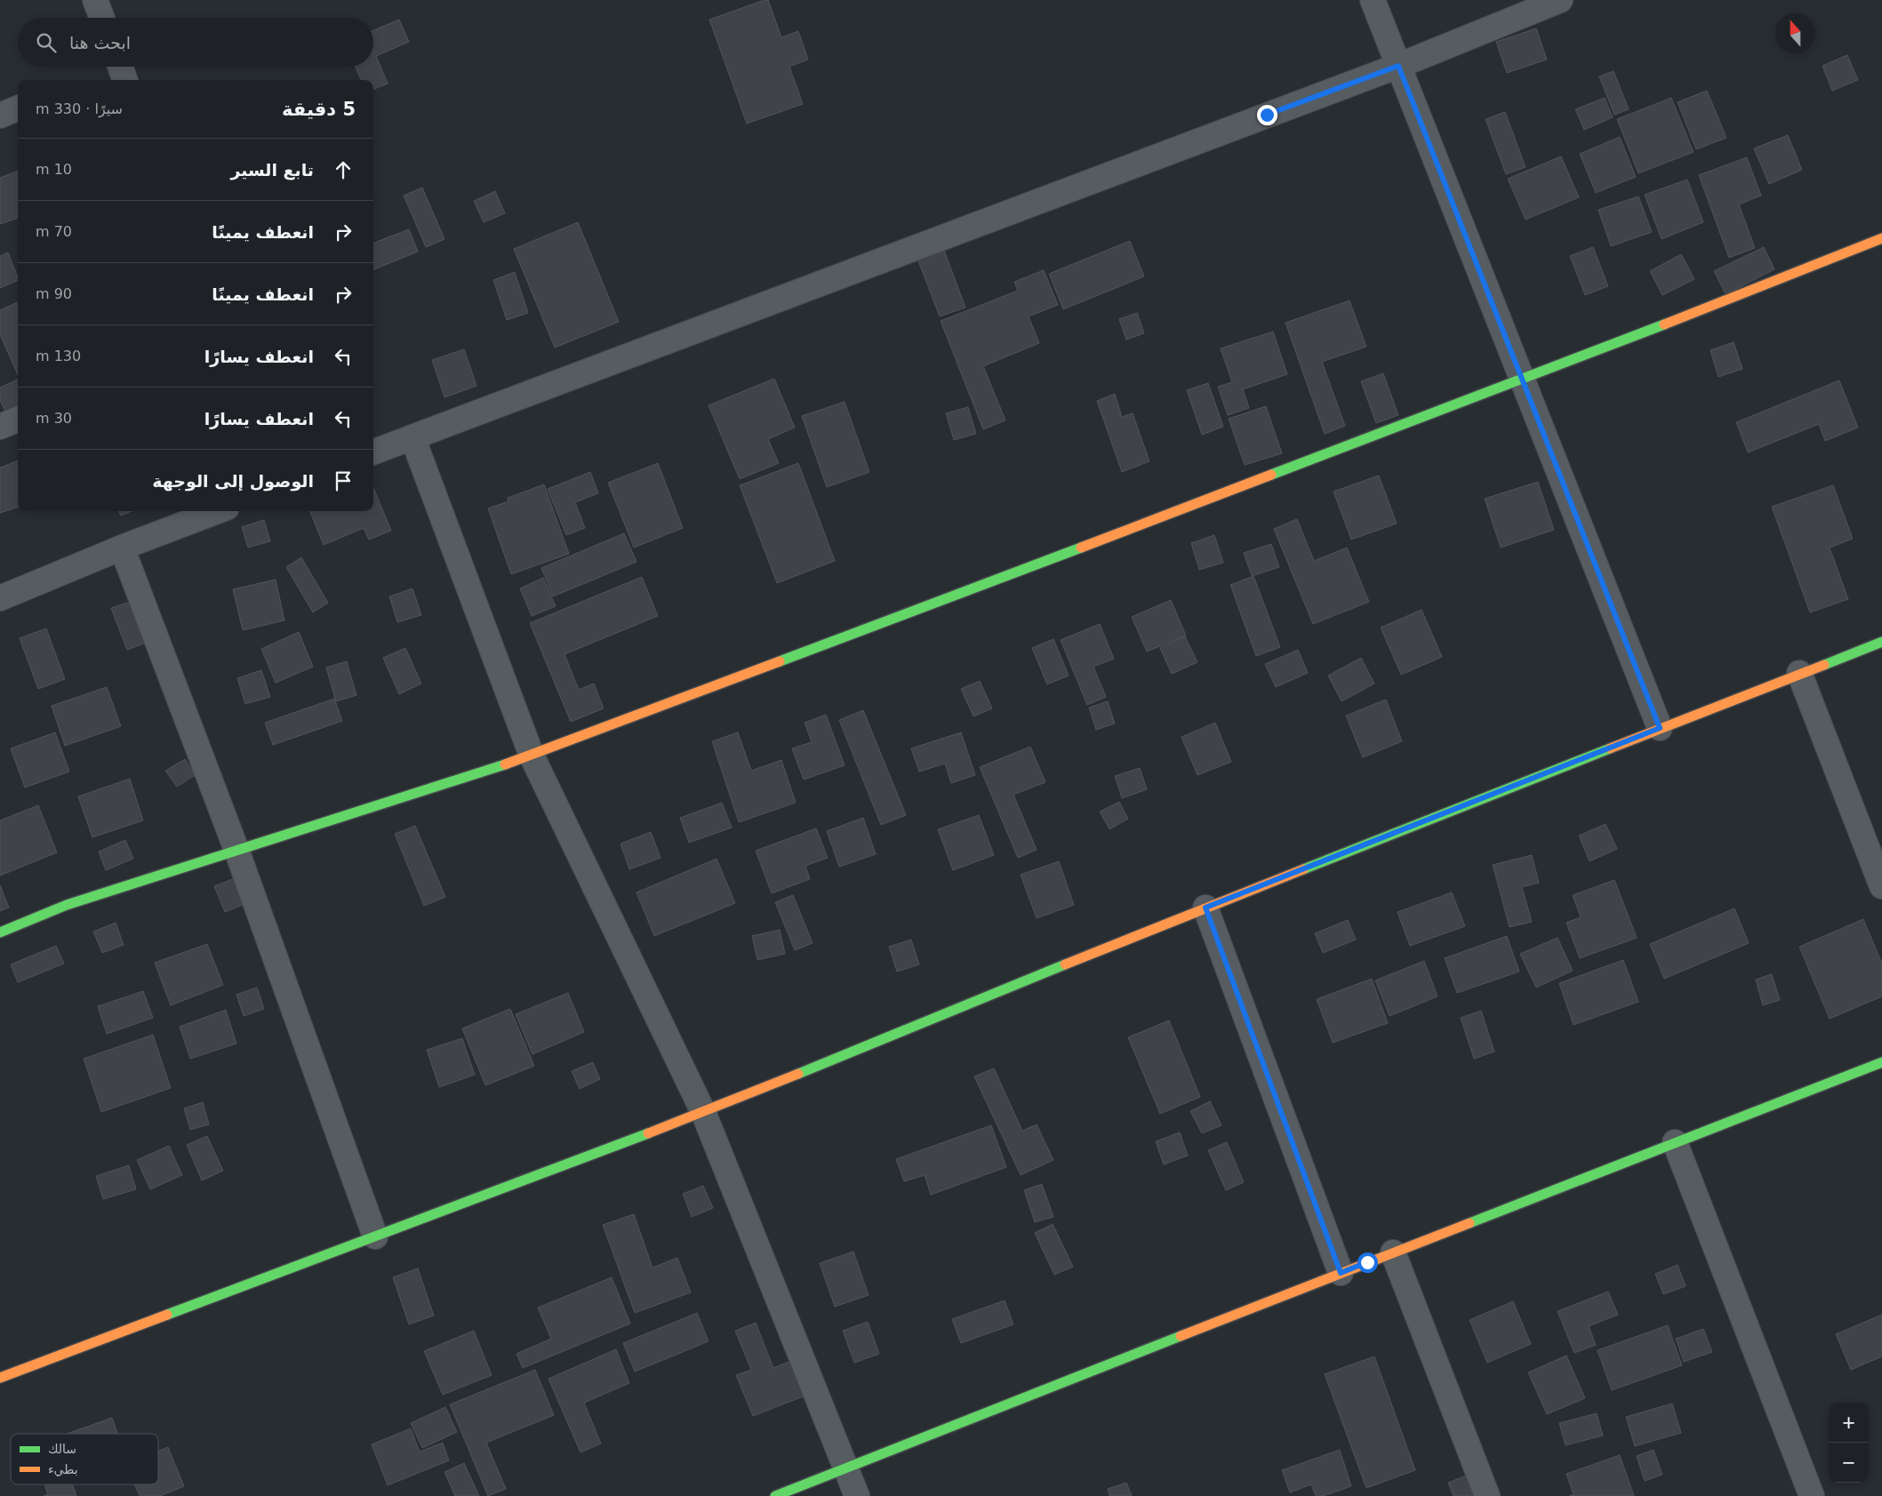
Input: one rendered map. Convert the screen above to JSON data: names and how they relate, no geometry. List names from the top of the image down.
{
  "legend": ["سالك", "بطيء"],
  "north": "top",
  "page": {
    "search": "ابحث هنا",
    "heading": ["5 دقيقة", "سيرًا · 330 m"],
    "list": [
      ["تابع السير", "10 m"],
      ["انعطف يمينًا", "70 m"],
      ["انعطف يمينًا", "90 m"],
      ["انعطف يسارًا", "130 m"],
      ["انعطف يسارًا", "30 m"],
      "الوصول إلى الوجهة"
    ],
    "map_buttons": ["+", "−"]
  }
}
